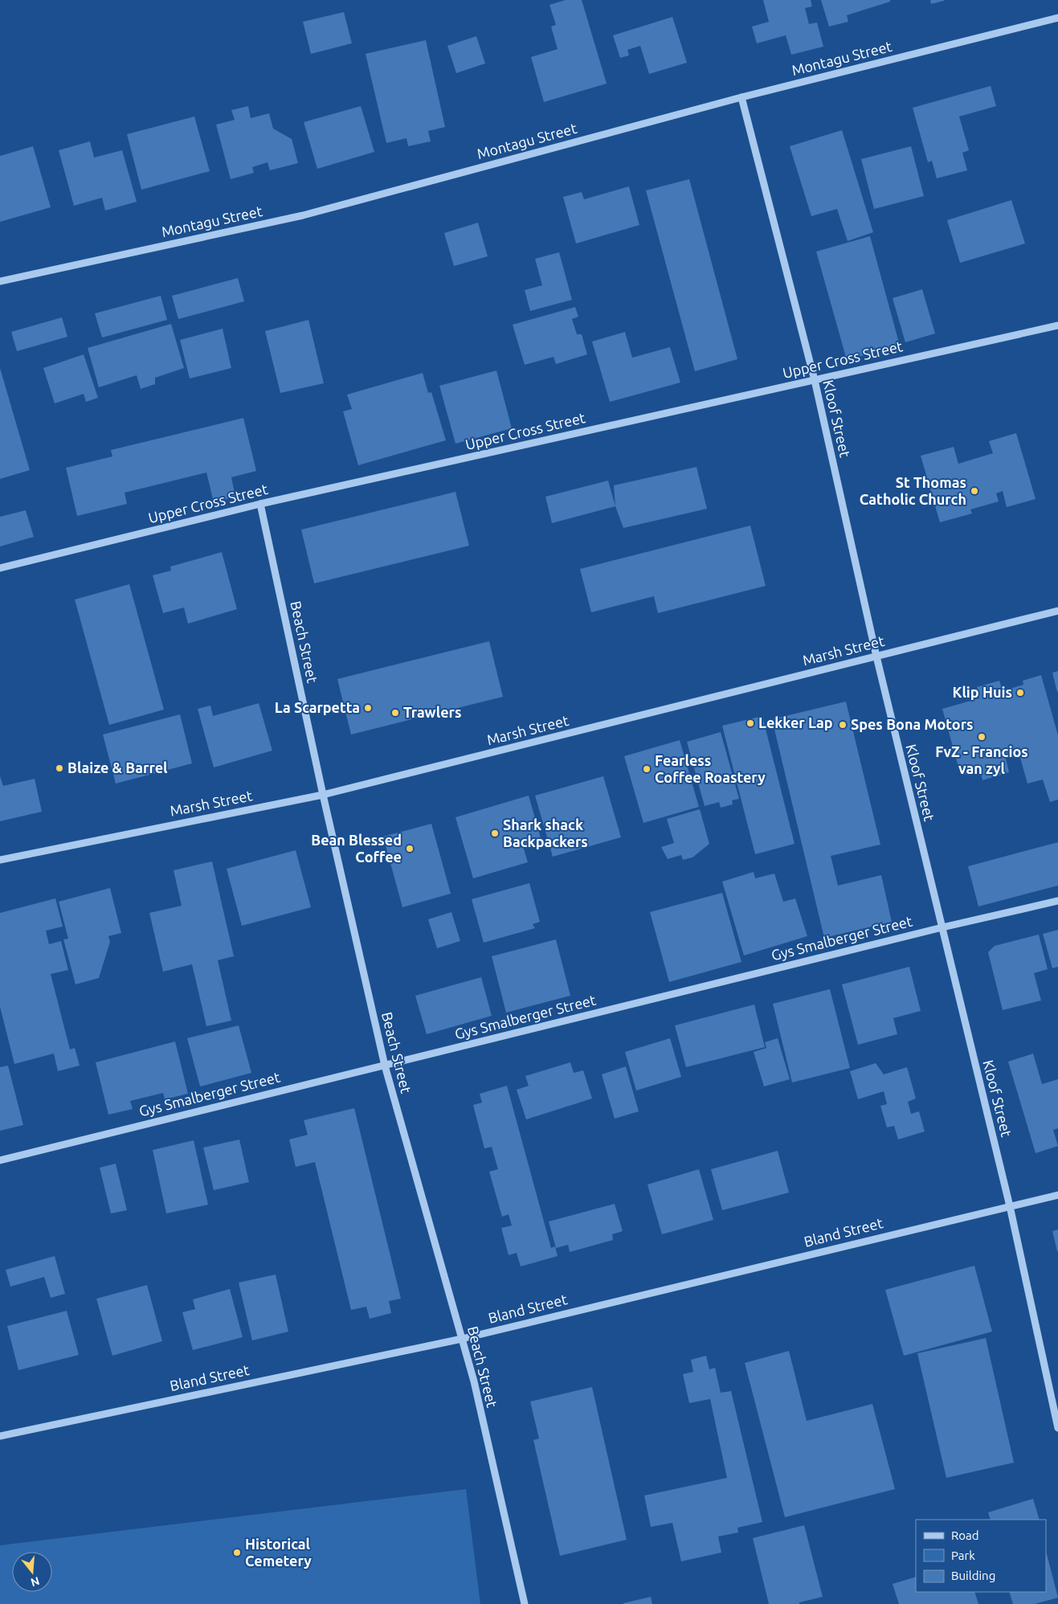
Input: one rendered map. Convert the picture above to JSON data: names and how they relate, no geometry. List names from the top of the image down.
{
  "streets": {
    "street": [
      "Montagu Street",
      "Upper Cross Street",
      "Kloof Street",
      "Beach Street",
      "Marsh Street",
      "Gys Smalberger Street",
      "Bland Street"
    ]
  },
  "crossings": [
    ["Montagu Street", "Kloof Street"],
    ["Upper Cross Street", "Kloof Street"],
    ["Upper Cross Street", "Beach Street"],
    ["Kloof Street", "Marsh Street"],
    ["Kloof Street", "Gys Smalberger Street"],
    ["Kloof Street", "Bland Street"],
    ["Beach Street", "Marsh Street"],
    ["Beach Street", "Gys Smalberger Street"],
    ["Beach Street", "Bland Street"]
  ],
  "places": [
    "St Thomas Catholic Church",
    "Klip Huis",
    "La Scarpetta",
    "Trawlers",
    "Lekker Lap",
    "Spes Bona Motors",
    "FvZ - Francios van zyl",
    "Blaize & Barrel",
    "Fearless Coffee Roastery",
    "Shark shack Backpackers",
    "Bean Blessed Coffee",
    "Historical Cemetery"
  ],
  "legend": ["Road", "Park", "Building"],
  "north": "bottom"
}
